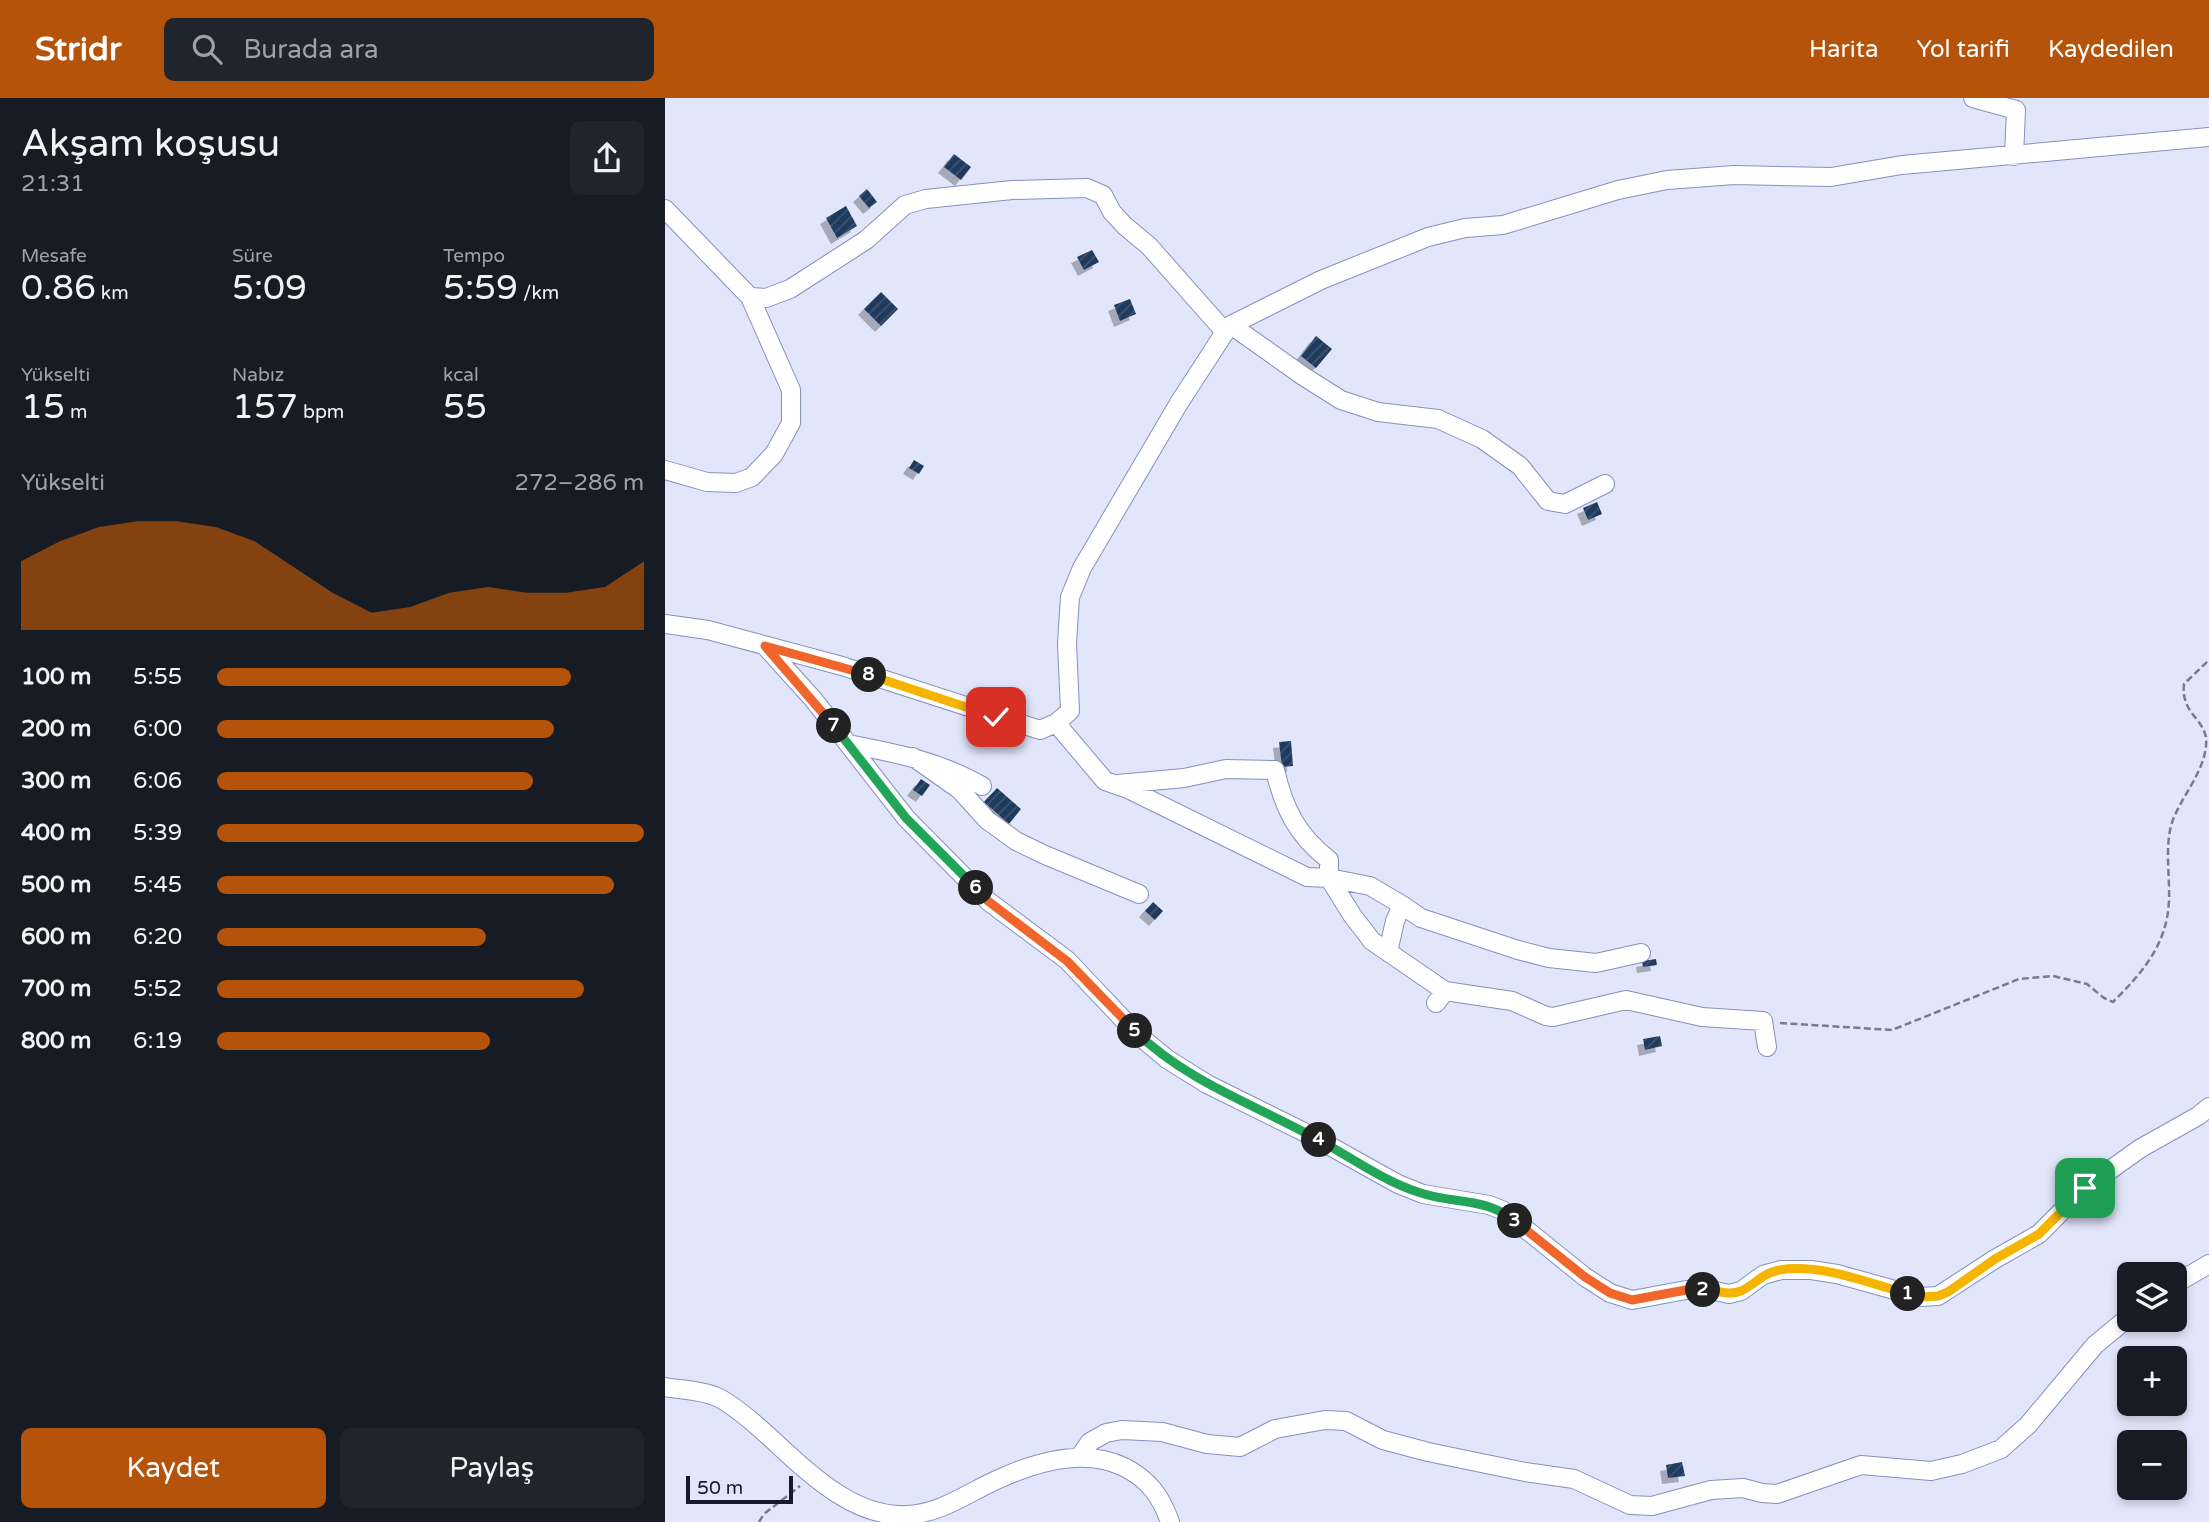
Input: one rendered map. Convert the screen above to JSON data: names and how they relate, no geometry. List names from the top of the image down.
{
  "scale_bar": "50 m",
  "page": {
    "header": "Stridr",
    "search": "Burada ara",
    "nav": ["Harita", "Yol tarifi", "Kaydedilen"],
    "heading": ["Akşam koşusu", "21:31"],
    "stats": [
      ["Mesafe", "0.86 km"],
      ["Süre", "5:09"],
      ["Tempo", "5:59 /km"],
      ["Yükselti", "15 m"],
      ["Nabız", "157 bpm"],
      ["kcal", "55"]
    ],
    "chart": ["Yükselti", "272–286 m"],
    "list": [
      {
        "name": "100 m",
        "note": "5:55"
      },
      {
        "name": "200 m",
        "note": "6:00"
      },
      {
        "name": "300 m",
        "note": "6:06"
      },
      {
        "name": "400 m",
        "note": "5:39"
      },
      {
        "name": "500 m",
        "note": "5:45"
      },
      {
        "name": "600 m",
        "note": "6:20"
      },
      {
        "name": "700 m",
        "note": "5:52"
      },
      {
        "name": "800 m",
        "note": "6:19"
      }
    ],
    "pins": [
      "8",
      "7",
      "6",
      "5",
      "4",
      "3",
      "2",
      "1"
    ],
    "map_buttons": ["+", "−"],
    "buttons": ["Kaydet", "Paylaş"],
    "scale": "50 m"
  }
}
